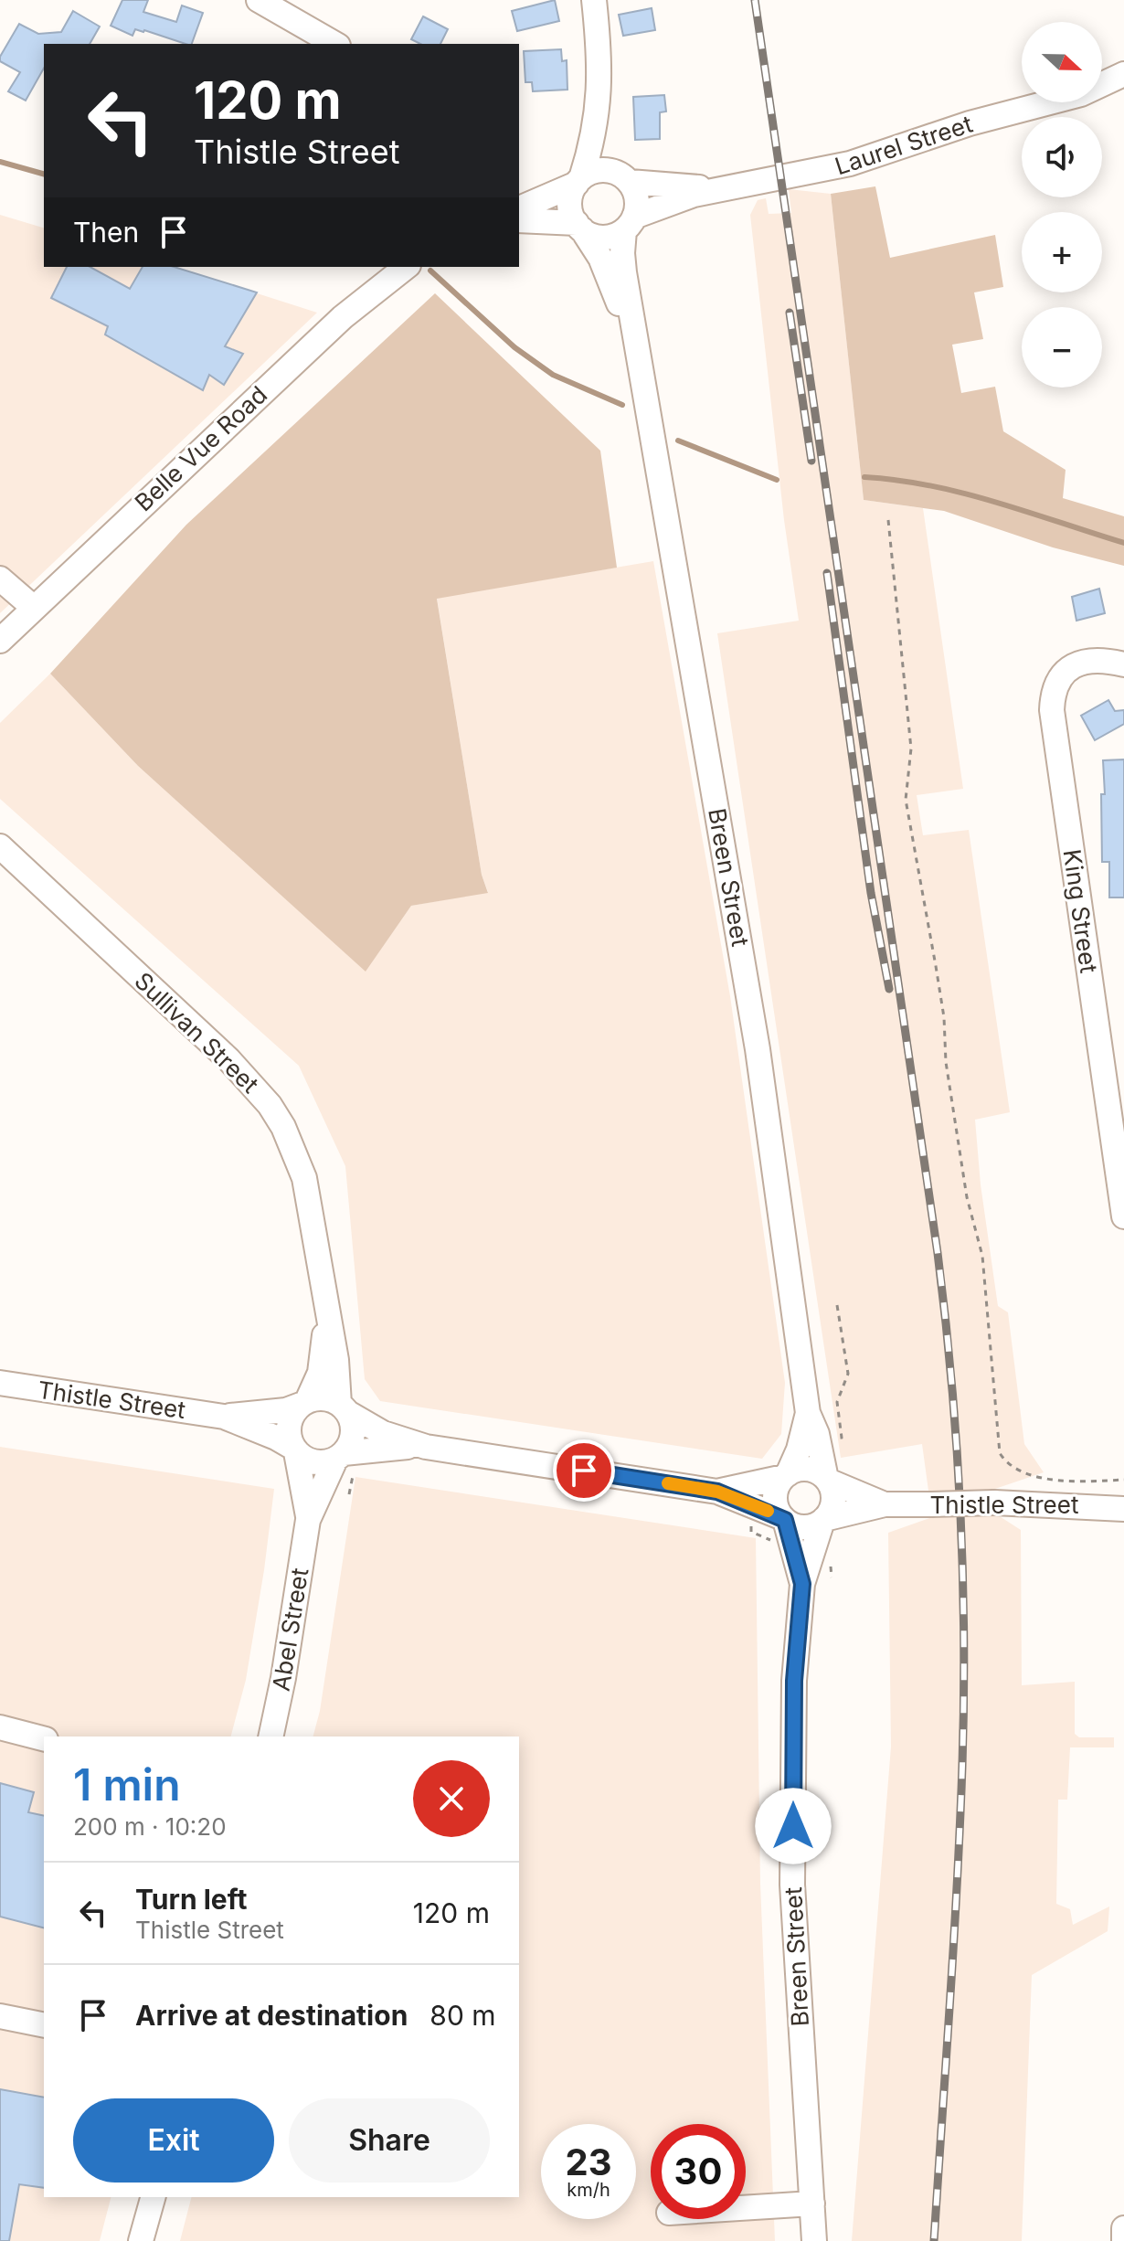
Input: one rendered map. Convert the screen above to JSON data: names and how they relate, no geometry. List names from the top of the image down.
{
  "streets": {
    "street": [
      "Laurel Street",
      "Belle Vue Road",
      "Breen Street",
      "King Street",
      "Sullivan Street",
      "Thistle Street",
      "Abel Street"
    ]
  },
  "crossings": [
    ["Laurel Street", "Breen Street"],
    ["Breen Street", "Thistle Street"],
    ["Sullivan Street", "Thistle Street"],
    ["Sullivan Street", "Abel Street"],
    ["Thistle Street", "Abel Street"]
  ],
  "north": "right",
  "page": {
    "map_buttons": ["+", "−"],
    "turn": ["120 m", "Thistle Street"],
    "then": "Then",
    "heading": ["1 min", "200 m · 10:20"],
    "list": [
      {
        "name": "Turn left",
        "note": "Thistle Street",
        "value": "120 m"
      },
      {
        "name": "Arrive at destination",
        "value": "80 m"
      }
    ],
    "buttons": ["Exit", "Share"],
    "speed": "23 km/h",
    "limit": "30"
  }
}
